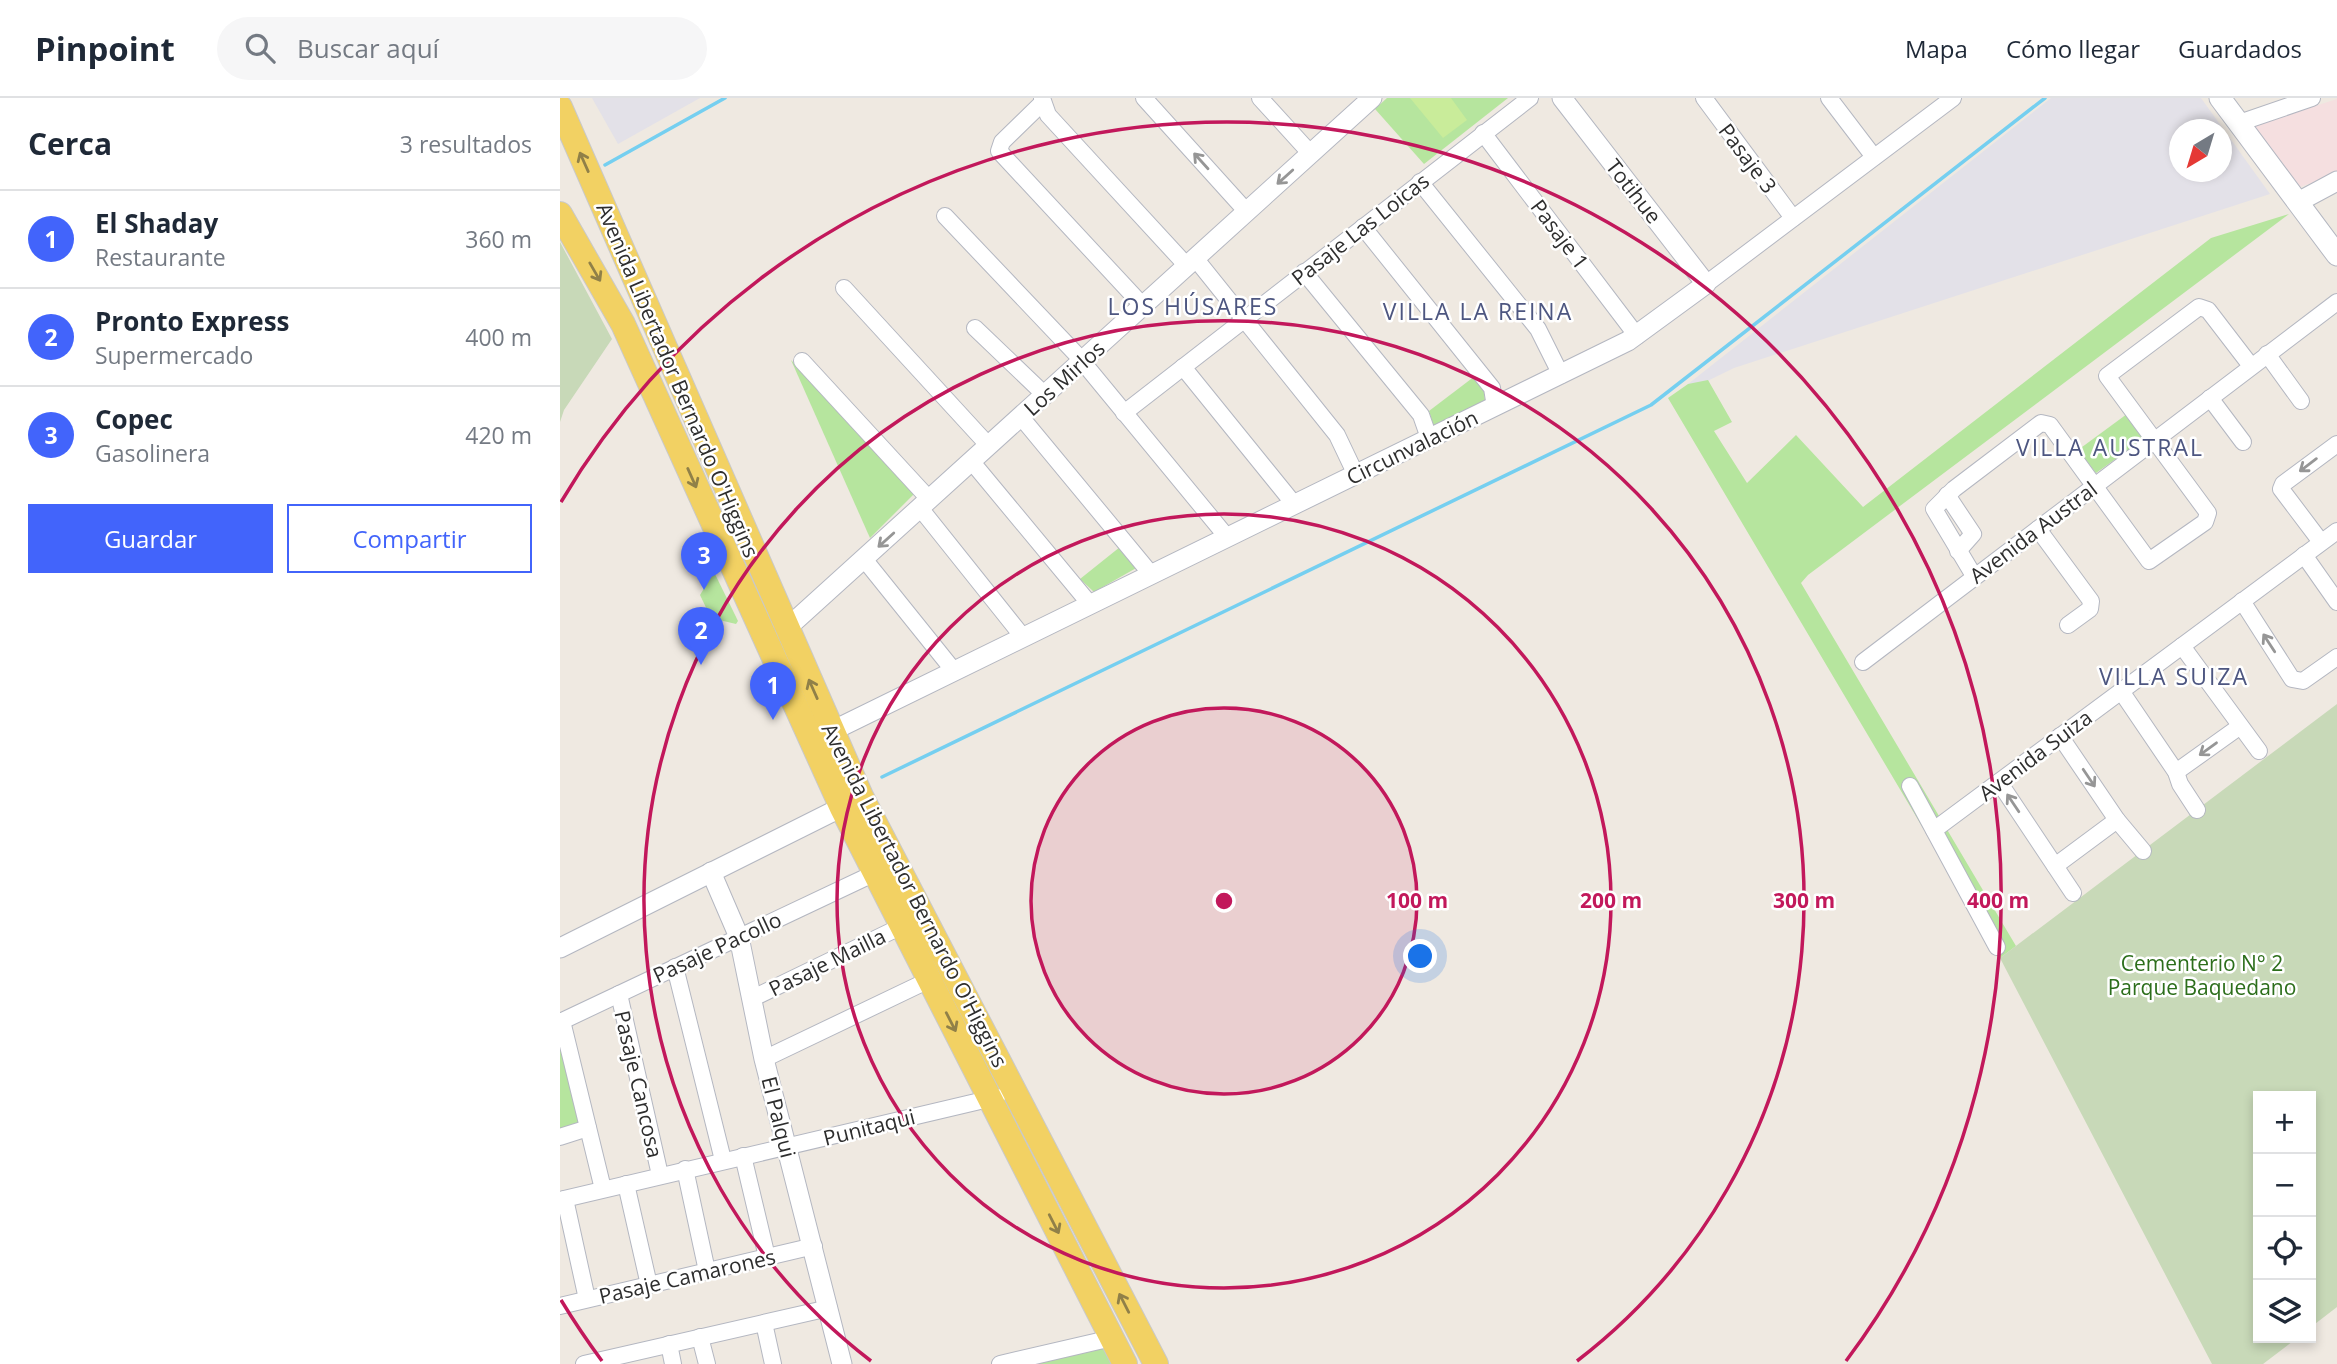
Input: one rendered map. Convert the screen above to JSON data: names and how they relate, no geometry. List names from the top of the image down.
{
  "streets": {
    "main road": ["Avenida Libertador Bernardo O'Higgins"],
    "street": [
      "Pasaje 3",
      "Totihue",
      "Pasaje Las Loicas",
      "Pasaje 1",
      "Los Mirlos",
      "Circunvalación",
      "Avenida Austral",
      "Avenida Suiza",
      "Pasaje Pacollo",
      "Pasaje Mailla",
      "Pasaje Cancosa",
      "El Palqui",
      "Punitaqui",
      "Pasaje Camarones"
    ]
  },
  "crossings": [
    ["Pasaje 3", "Circunvalación"],
    ["Totihue", "Circunvalación"],
    ["Pasaje Las Loicas", "Pasaje 1"],
    ["Pasaje 1", "Circunvalación"],
    ["Los Mirlos", "Avenida Libertador Bernardo O'Higgins"],
    ["Avenida Libertador Bernardo O'Higgins", "Circunvalación"],
    ["Avenida Libertador Bernardo O'Higgins", "Pasaje Pacollo"],
    ["Avenida Libertador Bernardo O'Higgins", "Pasaje Mailla"],
    ["Avenida Libertador Bernardo O'Higgins", "Punitaqui"],
    ["Pasaje Pacollo", "Pasaje Cancosa"],
    ["Pasaje Pacollo", "El Palqui"],
    ["Pasaje Mailla", "El Palqui"],
    ["Pasaje Cancosa", "Punitaqui"],
    ["El Palqui", "Punitaqui"],
    ["El Palqui", "Pasaje Camarones"]
  ],
  "districts": [
    "LOS HÚSARES",
    "VILLA LA REINA",
    "VILLA AUSTRAL",
    "VILLA SUIZA"
  ],
  "parks": ["Cementerio N° 2 Parque Baquedano"],
  "north": "bottom left",
  "page": {
    "header": "Pinpoint",
    "search": "Buscar aquí",
    "nav": ["Mapa", "Cómo llegar", "Guardados"],
    "heading": ["Cerca", "3 resultados"],
    "list": [
      {
        "mark": "1",
        "name": "El Shaday",
        "note": "Restaurante",
        "value": "360 m"
      },
      {
        "mark": "2",
        "name": "Pronto Express",
        "note": "Supermercado",
        "value": "400 m"
      },
      {
        "mark": "3",
        "name": "Copec",
        "note": "Gasolinera",
        "value": "420 m"
      }
    ],
    "buttons": ["Guardar", "Compartir"],
    "pins": ["3", "2", "1"],
    "map_buttons": ["+", "−"]
  },
  "rings": [
    "100 m",
    "200 m",
    "300 m",
    "400 m"
  ]
}
